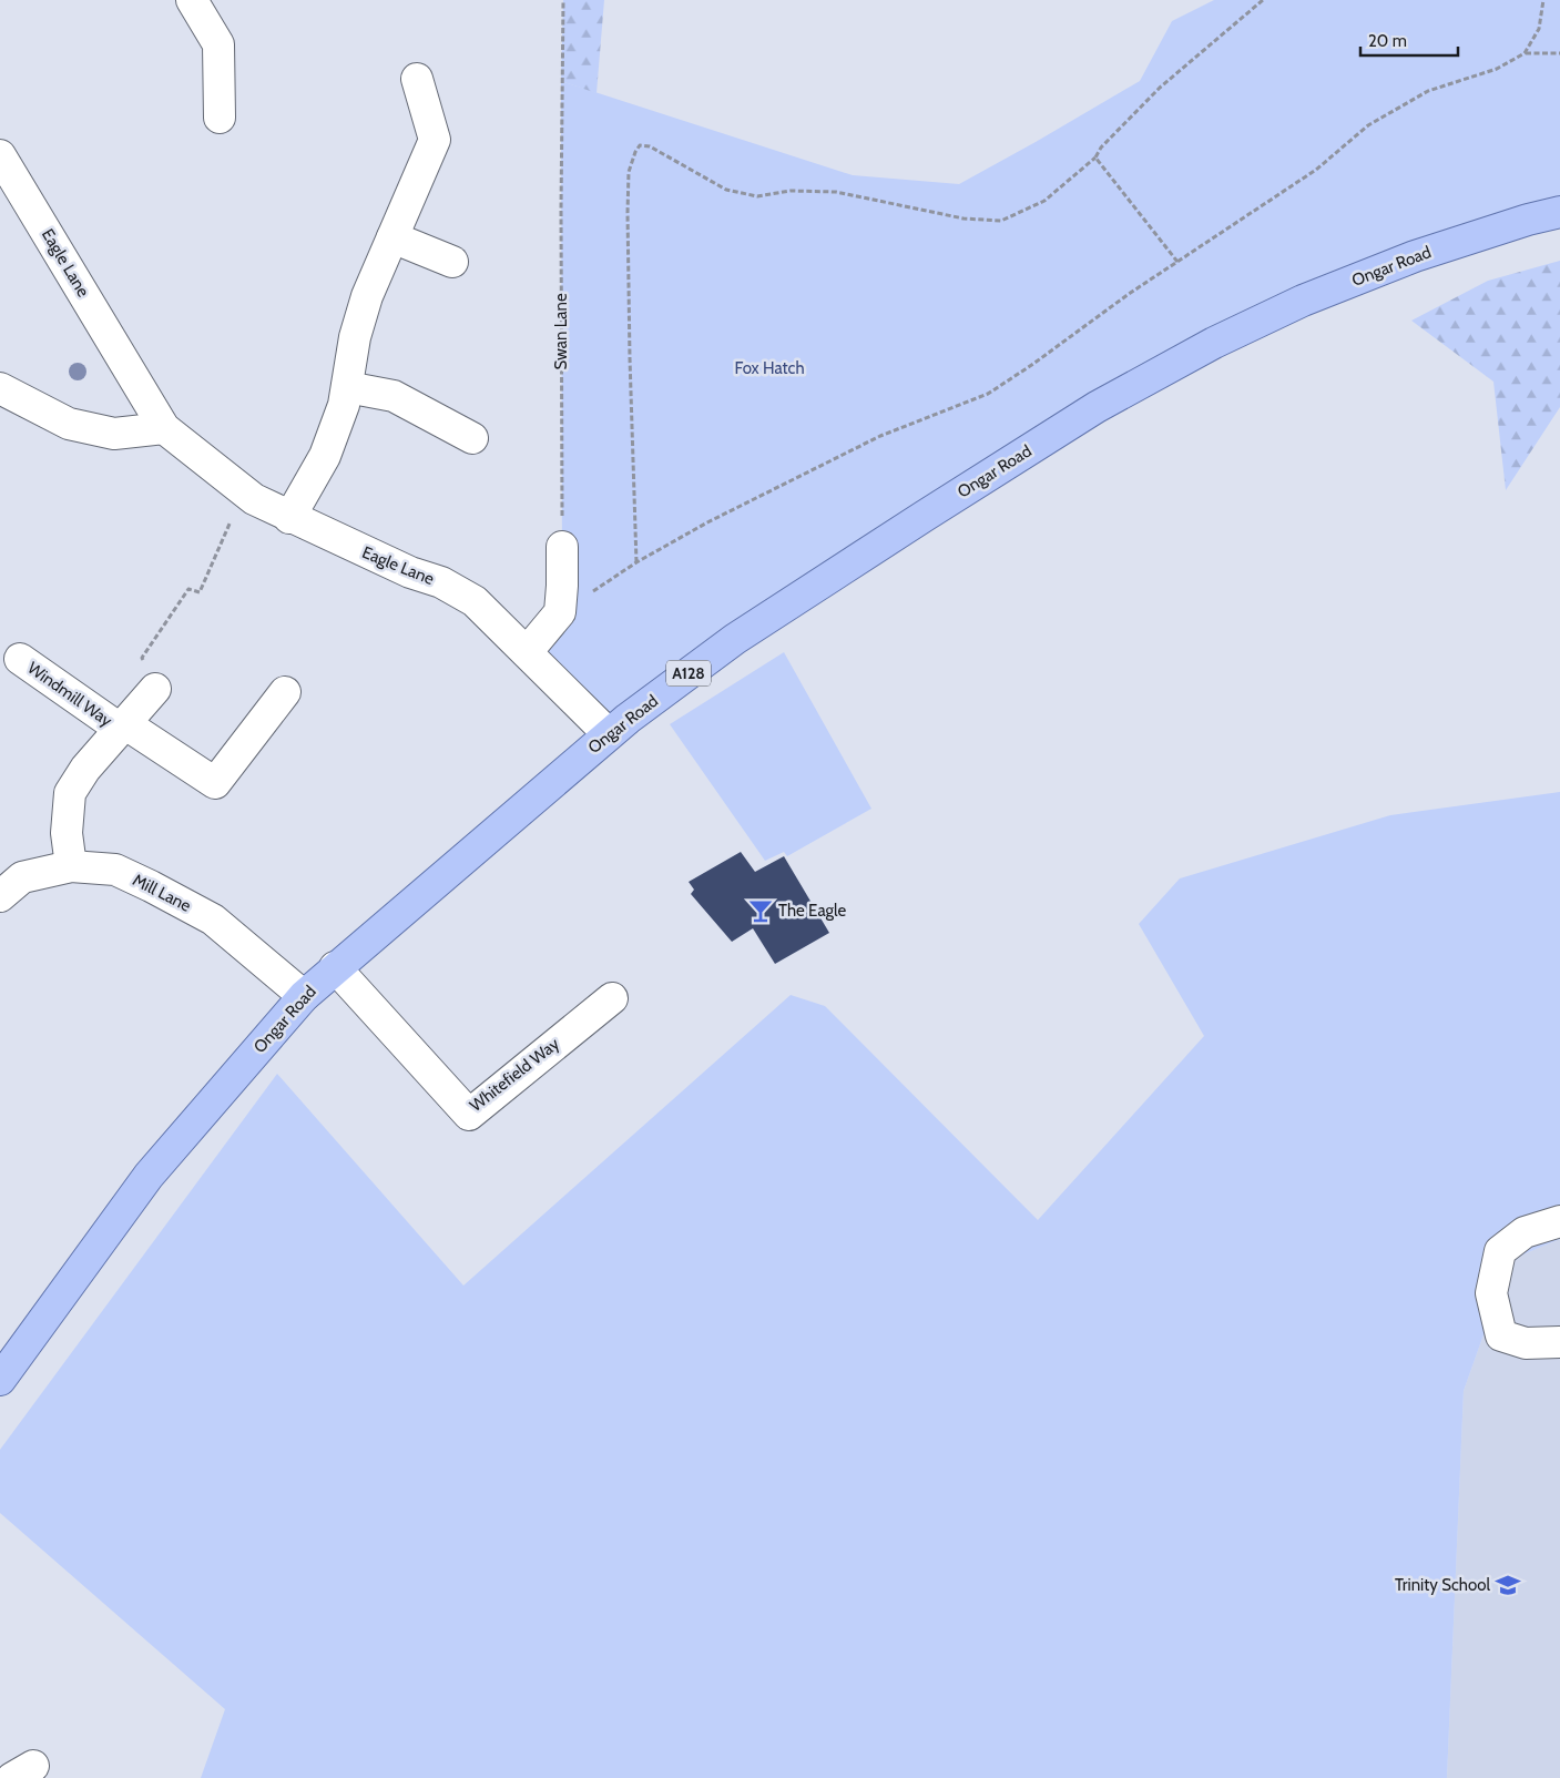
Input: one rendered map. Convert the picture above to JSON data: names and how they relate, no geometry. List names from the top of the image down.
{
  "streets": {
    "main road": ["Ongar Road", "A128"],
    "street": [
      "Eagle Lane",
      "Windmill Way",
      "Mill Lane",
      "Whitefield Way"
    ],
    "path": ["Swan Lane"]
  },
  "crossings": [
    ["Eagle Lane", "Ongar Road"],
    ["Ongar Road", "Mill Lane"],
    ["Ongar Road", "Whitefield Way"],
    ["Windmill Way", "Mill Lane"]
  ],
  "parks": ["Fox Hatch"],
  "places": {
    "bar": ["The Eagle"],
    "school or university": ["Trinity School"]
  },
  "scale_bar": "20 m"
}
